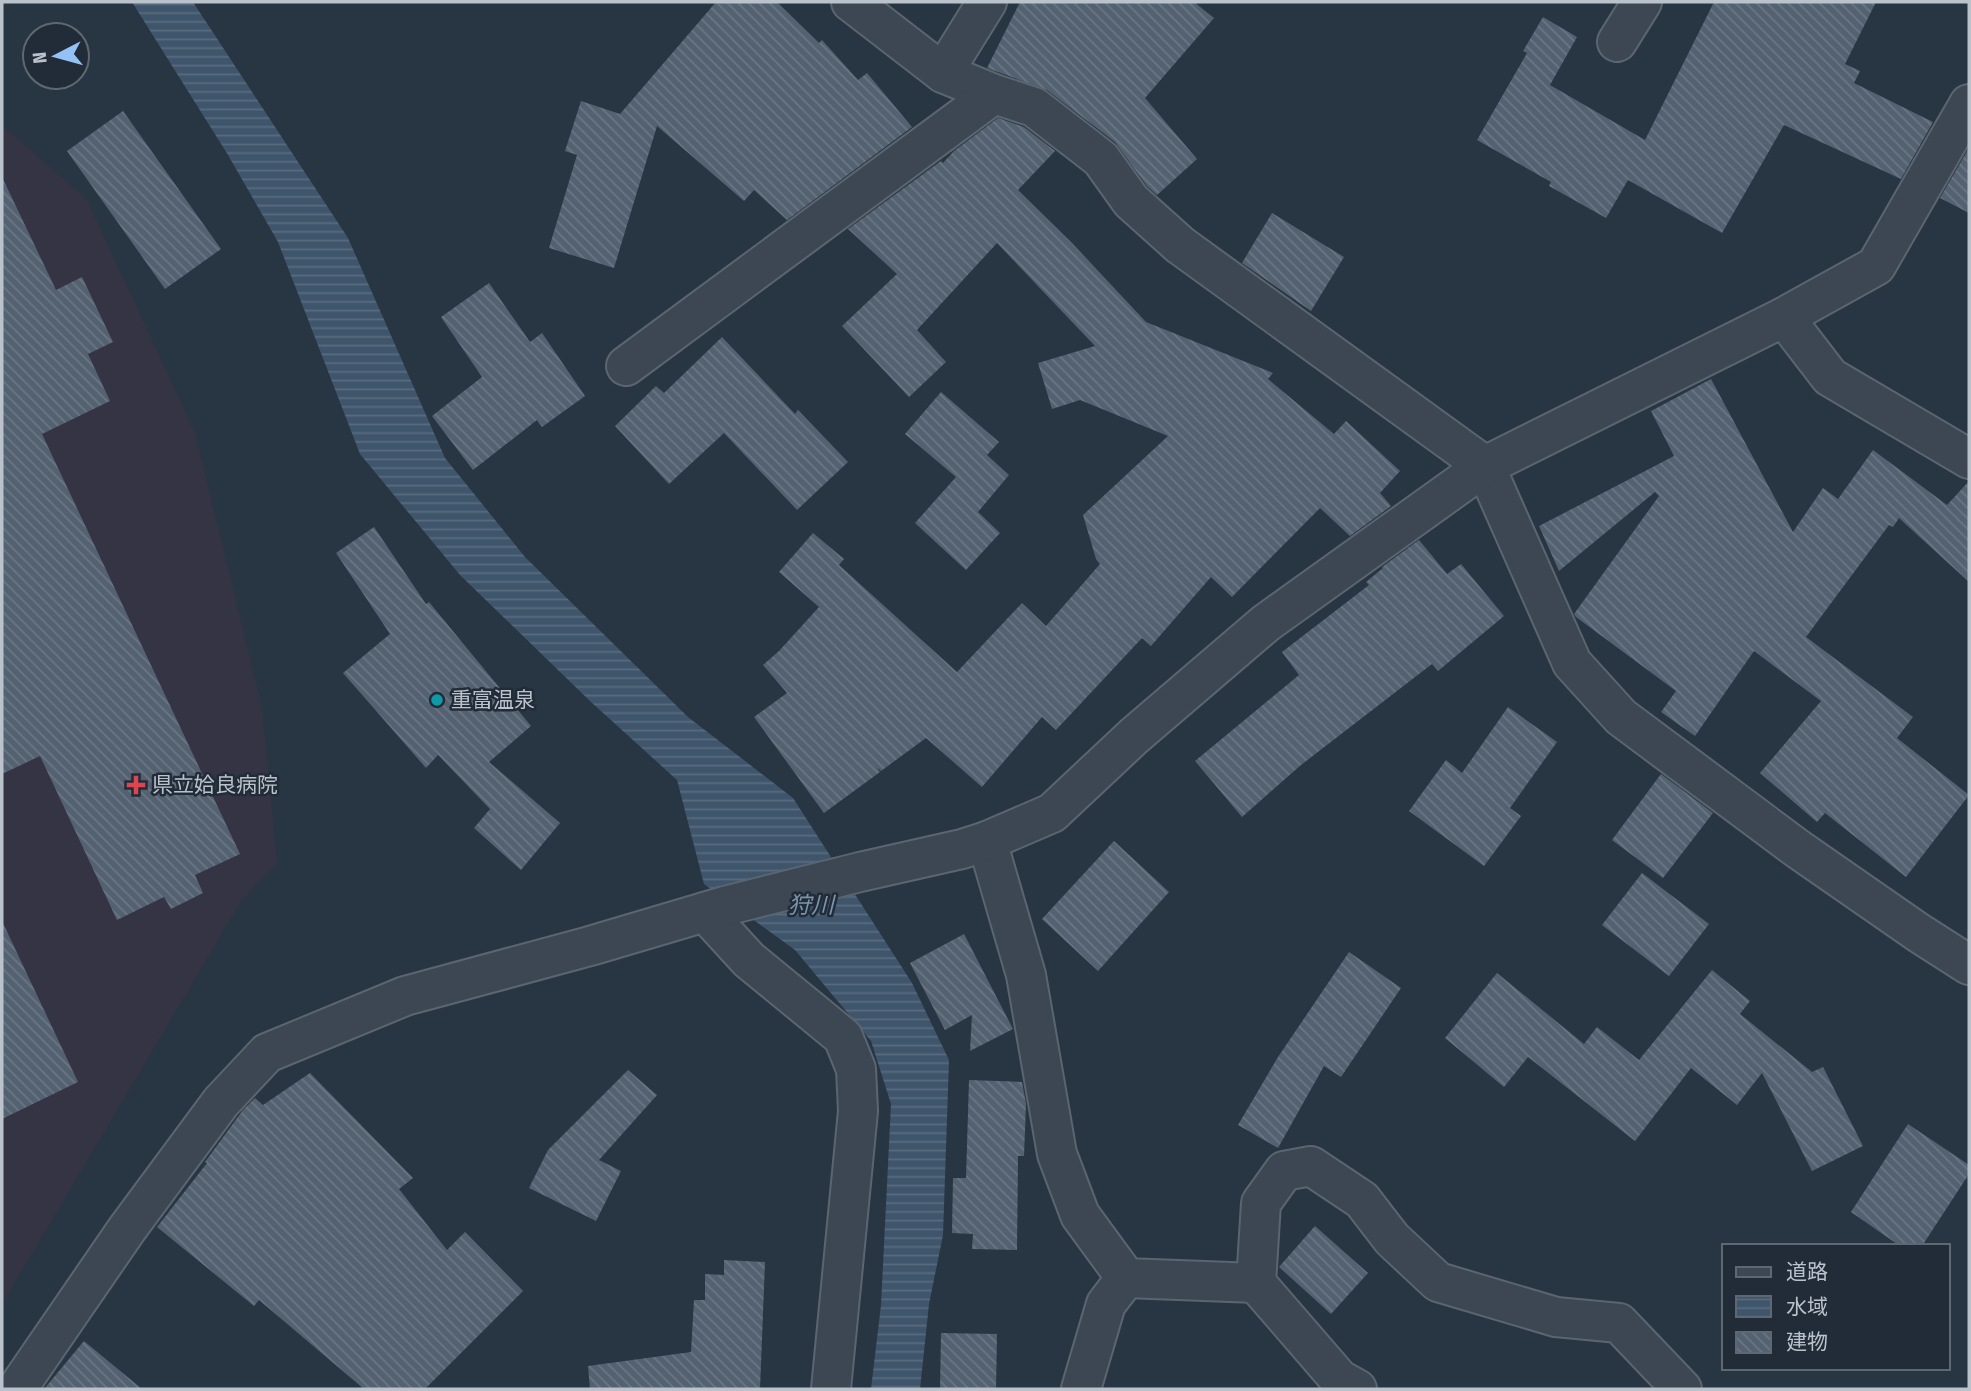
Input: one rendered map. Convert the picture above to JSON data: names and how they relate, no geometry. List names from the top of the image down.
{
  "water": ["狩川"],
  "places": {
    "other": ["重富温泉"],
    "health": ["県立姶良病院"]
  },
  "legend": ["道路", "水域", "建物"],
  "north": "left"
}
